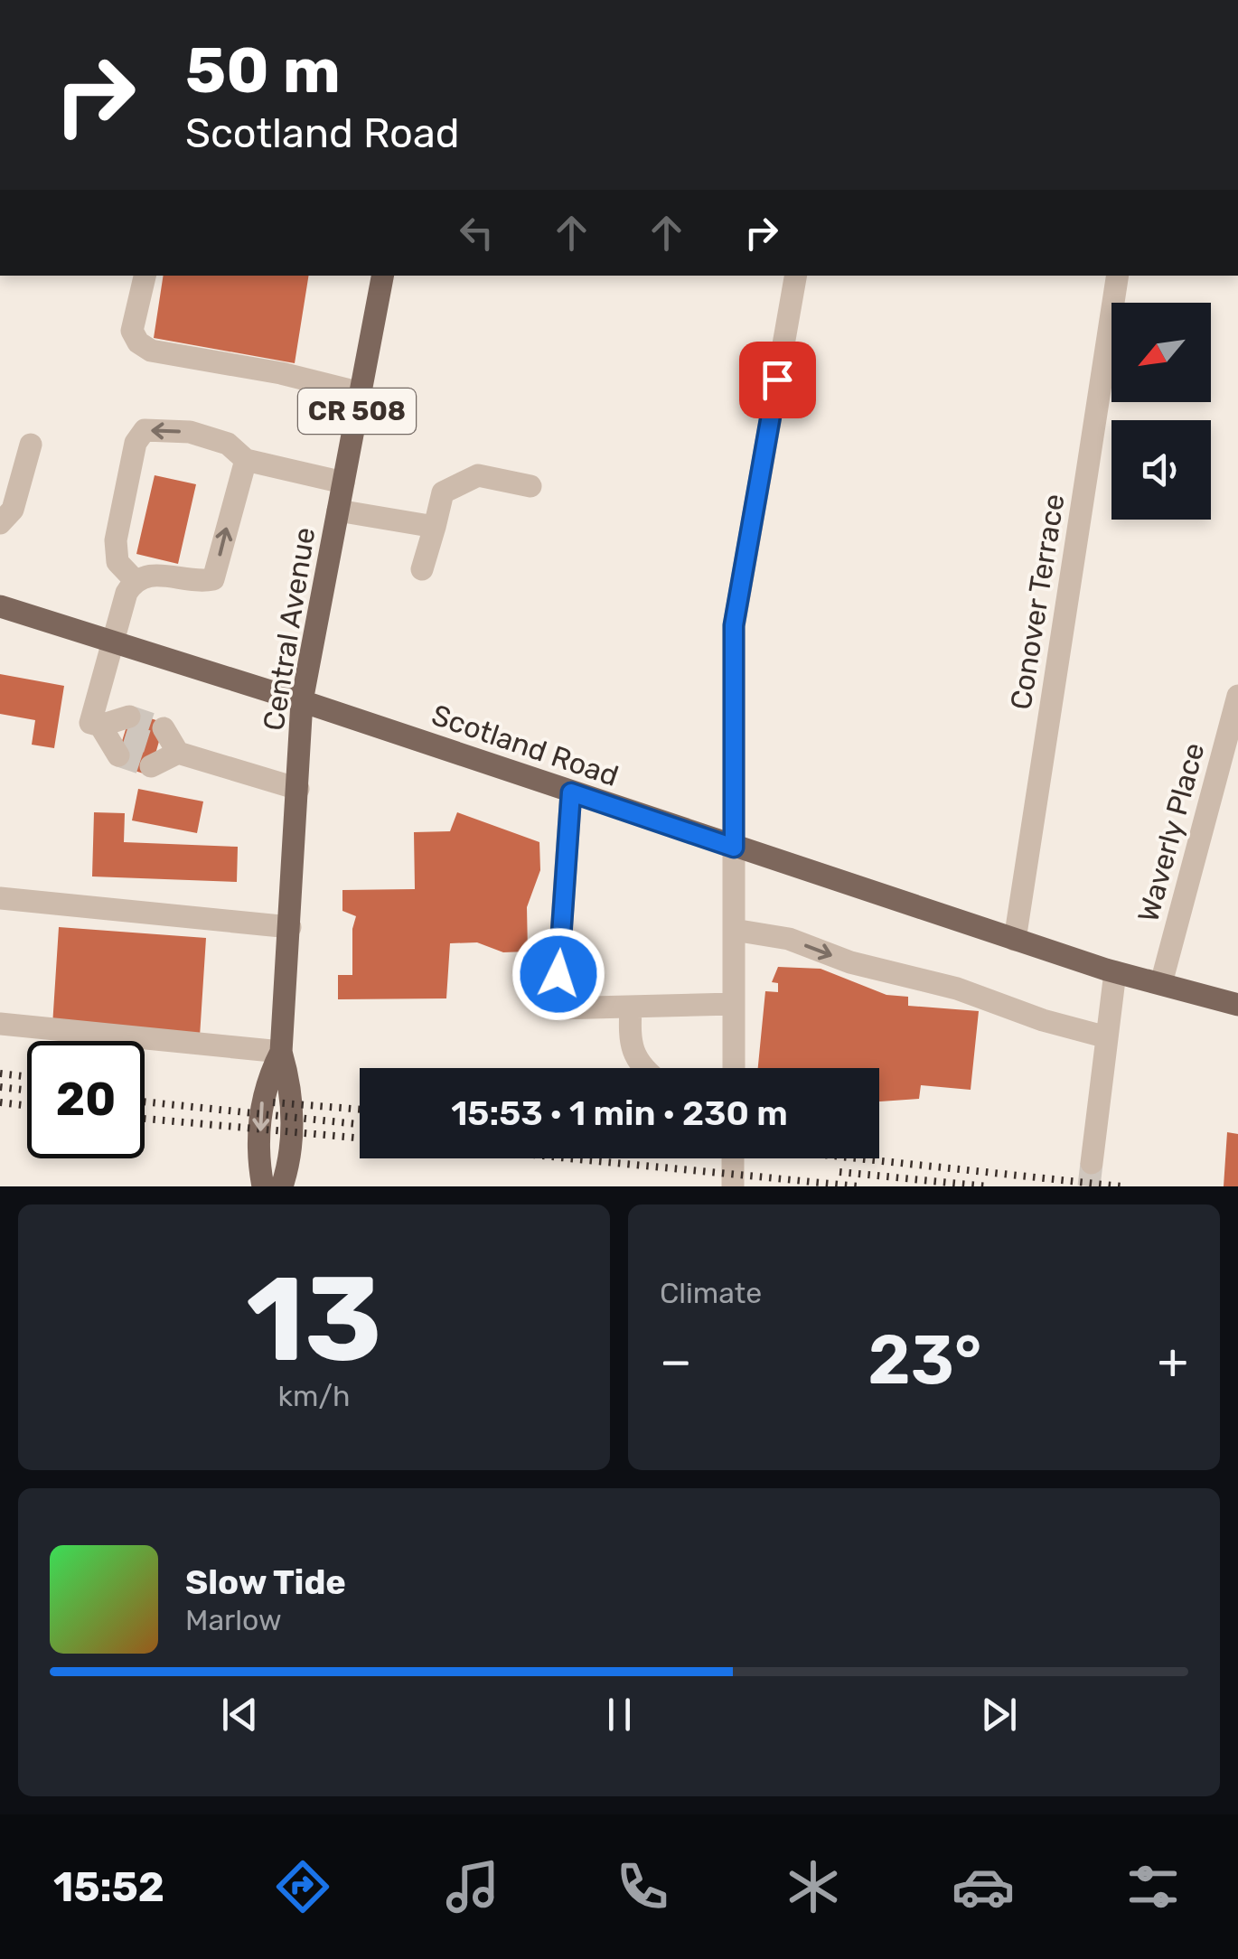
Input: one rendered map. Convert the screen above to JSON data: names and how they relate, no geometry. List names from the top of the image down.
{
  "streets": {
    "main road": ["CR 508", "Central Avenue", "Scotland Road"],
    "street": ["Conover Terrace", "Waverly Place"]
  },
  "crossings": [
    ["Conover Terrace", "Scotland Road"],
    ["Central Avenue", "Scotland Road"],
    ["Scotland Road", "Waverly Place"]
  ],
  "north": "bottom left",
  "page": {
    "turn": ["50 m", "Scotland Road"],
    "limit": "20",
    "trip": "15:53 · 1 min · 230 m",
    "tile": [
      ["13", "km/h"],
      "Climate"
    ],
    "heat": ["−", "23°", "+"],
    "song": ["Slow Tide", "Marlow"],
    "tabs": "15:52"
  }
}
